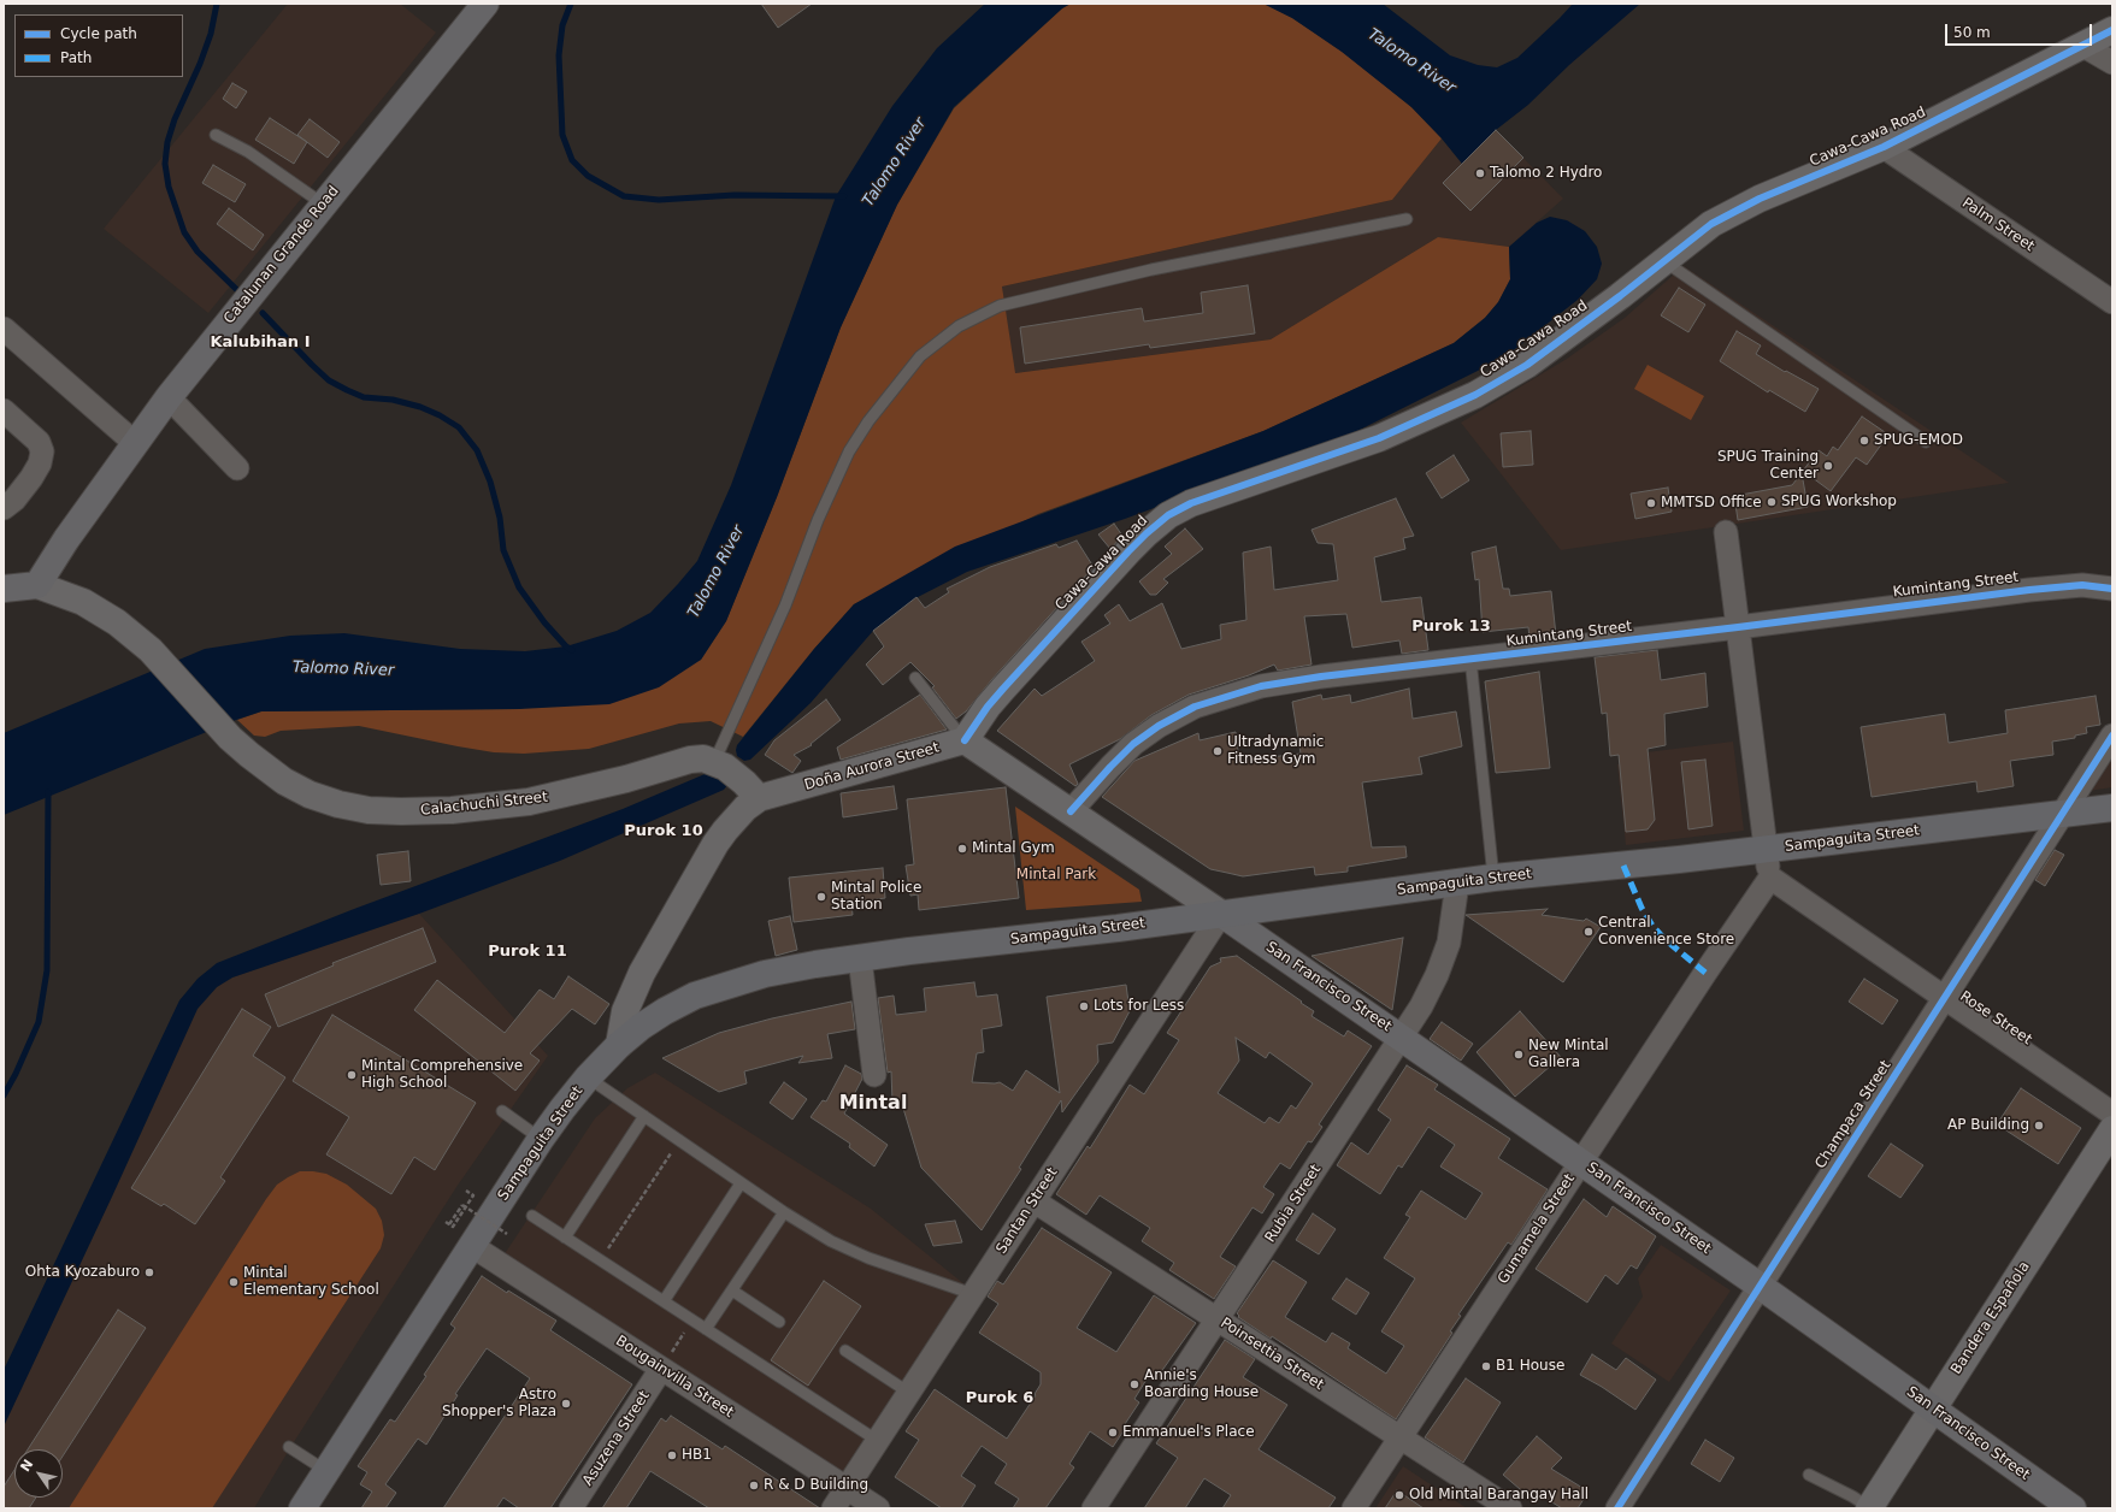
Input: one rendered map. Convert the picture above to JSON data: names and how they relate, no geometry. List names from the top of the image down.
{
  "streets": {
    "highway": ["Sampaguita Street"],
    "main road": ["Catalunan Grande Road", "San Francisco Street"],
    "street": [
      "Cawa-Cawa Road",
      "Palm Street",
      "Kumintang Street",
      "Doña Aurora Street",
      "Calachuchi Street",
      "Rose Street",
      "Champaca Street",
      "Rubia Street",
      "Santan Street",
      "Gumamela Street",
      "Bandera Española",
      "Poinsettia Street",
      "Bougainvilla Street",
      "Asuzena Street"
    ]
  },
  "crossings": [
    ["Cawa-Cawa Road", "Palm Street"],
    ["Cawa-Cawa Road", "Doña Aurora Street"],
    ["Catalunan Grande Road", "Calachuchi Street"],
    ["Doña Aurora Street", "Calachuchi Street"],
    ["Doña Aurora Street", "Sampaguita Street"],
    ["Sampaguita Street", "San Francisco Street"],
    ["Sampaguita Street", "Champaca Street"],
    ["Sampaguita Street", "Rubia Street"],
    ["Sampaguita Street", "Santan Street"],
    ["Sampaguita Street", "Bougainvilla Street"],
    ["San Francisco Street", "Champaca Street"],
    ["San Francisco Street", "Rubia Street"],
    ["San Francisco Street", "Santan Street"],
    ["San Francisco Street", "Gumamela Street"],
    ["San Francisco Street", "Bandera Española"],
    ["Rose Street", "Champaca Street"],
    ["Rose Street", "Gumamela Street"],
    ["Rubia Street", "Poinsettia Street"],
    ["Santan Street", "Poinsettia Street"],
    ["Santan Street", "Bougainvilla Street"],
    ["Gumamela Street", "Poinsettia Street"],
    ["Bougainvilla Street", "Asuzena Street"]
  ],
  "districts": [
    "Kalubihan I",
    "Purok 13",
    "Purok 10",
    "Purok 11",
    "Mintal",
    "Purok 6"
  ],
  "water": ["Talomo River"],
  "parks": ["Mintal Park"],
  "places": [
    "Talomo 2 Hydro",
    "SPUG-EMOD",
    "SPUG Training Center",
    "SPUG Workshop",
    "MMTSD Office",
    "Ultradynamic Fitness Gym",
    "Mintal Gym",
    "Mintal Police Station",
    "Central Convenience Store",
    "Lots for Less",
    "New Mintal Gallera",
    "Mintal Comprehensive High School",
    "AP Building",
    "Ohta Kyozaburo",
    "Mintal Elementary School",
    "B1 House",
    "Annie's Boarding House",
    "Astro Shopper's Plaza",
    "Emmanuel's Place",
    "HB1",
    "R & D Building",
    "Old Mintal Barangay Hall"
  ],
  "legend": ["Cycle path", "Path"],
  "scale_bar": "50 m",
  "north": "top left"
}
